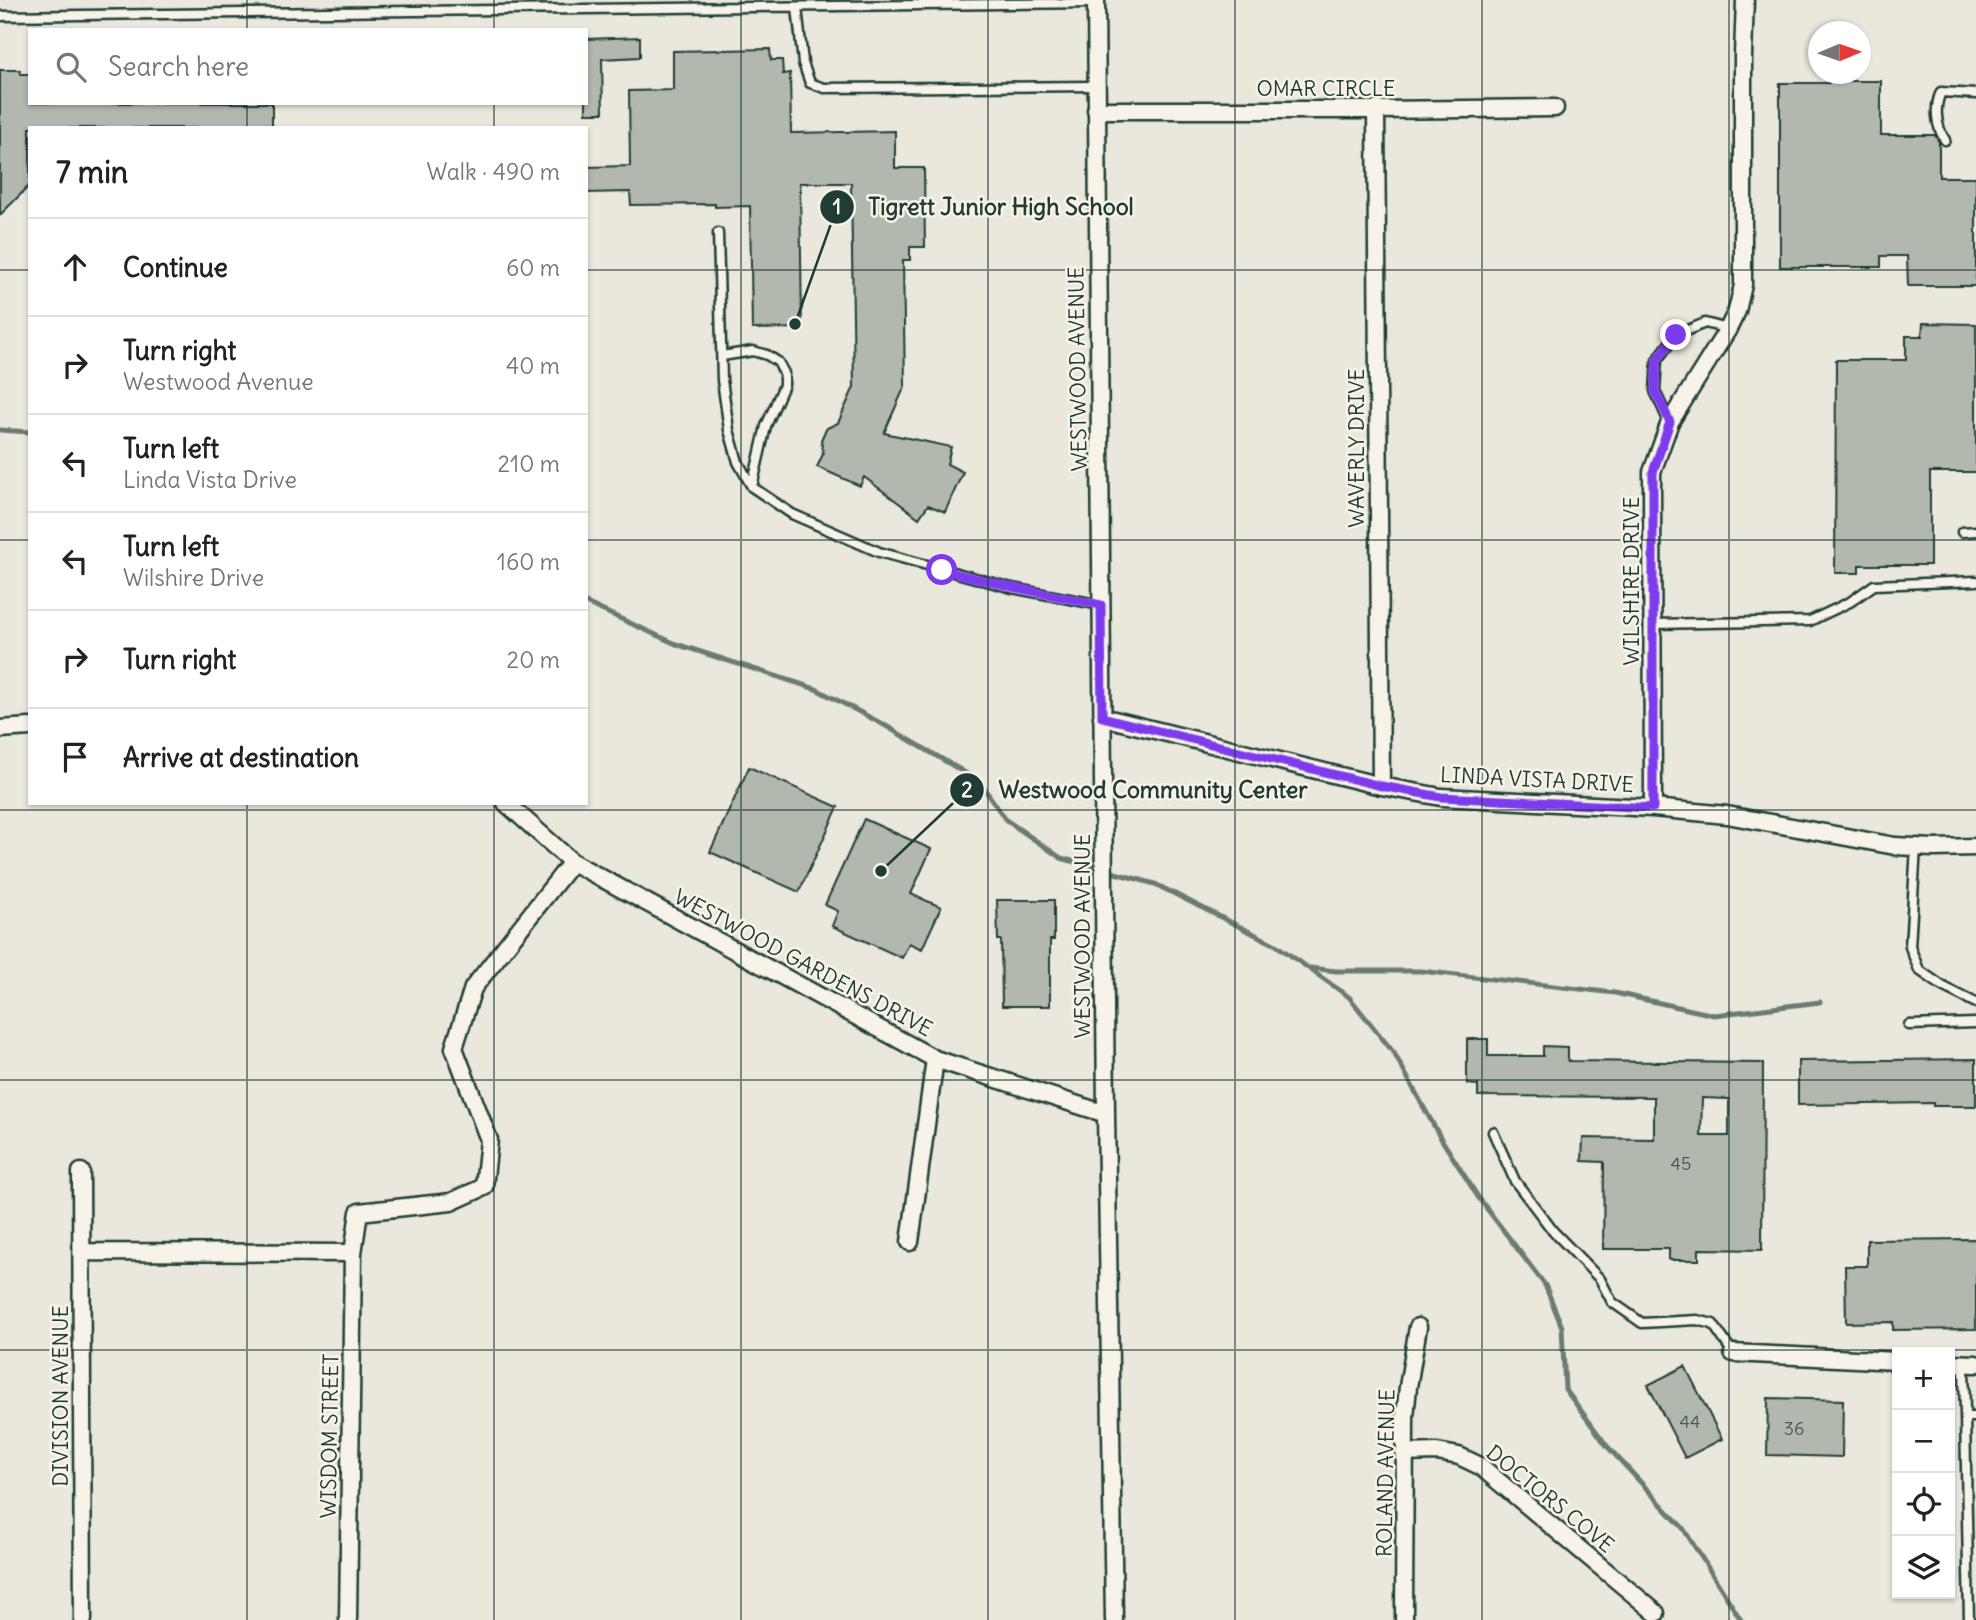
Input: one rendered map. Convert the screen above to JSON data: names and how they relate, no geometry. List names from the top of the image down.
{
  "streets": {
    "street": [
      "OMAR CIRCLE",
      "WESTWOOD AVENUE",
      "WAVERLY DRIVE",
      "WILSHIRE DRIVE",
      "LINDA VISTA DRIVE",
      "WESTWOOD GARDENS DRIVE",
      "DIVISION AVENUE",
      "WISDOM STREET",
      "ROLAND AVENUE",
      "DOCTORS COVE"
    ]
  },
  "crossings": [
    ["OMAR CIRCLE", "WESTWOOD AVENUE"],
    ["OMAR CIRCLE", "WAVERLY DRIVE"],
    ["WESTWOOD AVENUE", "LINDA VISTA DRIVE"],
    ["WESTWOOD AVENUE", "WESTWOOD GARDENS DRIVE"],
    ["WAVERLY DRIVE", "LINDA VISTA DRIVE"],
    ["WILSHIRE DRIVE", "LINDA VISTA DRIVE"],
    ["WESTWOOD GARDENS DRIVE", "WISDOM STREET"],
    ["ROLAND AVENUE", "DOCTORS COVE"]
  ],
  "places": ["Tigrett Junior High School", "Westwood Community Center"],
  "house_numbers": ["45", "44", "36"],
  "north": "right",
  "page": {
    "search": "Search here",
    "heading": ["7 min", "Walk · 490 m"],
    "list": [
      ["Continue", "60 m"],
      ["Turn right", "Westwood Avenue", "40 m"],
      ["Turn left", "Linda Vista Drive", "210 m"],
      ["Turn left", "Wilshire Drive", "160 m"],
      ["Turn right", "20 m"],
      "Arrive at destination"
    ],
    "map_buttons": ["+", "−"]
  }
}
